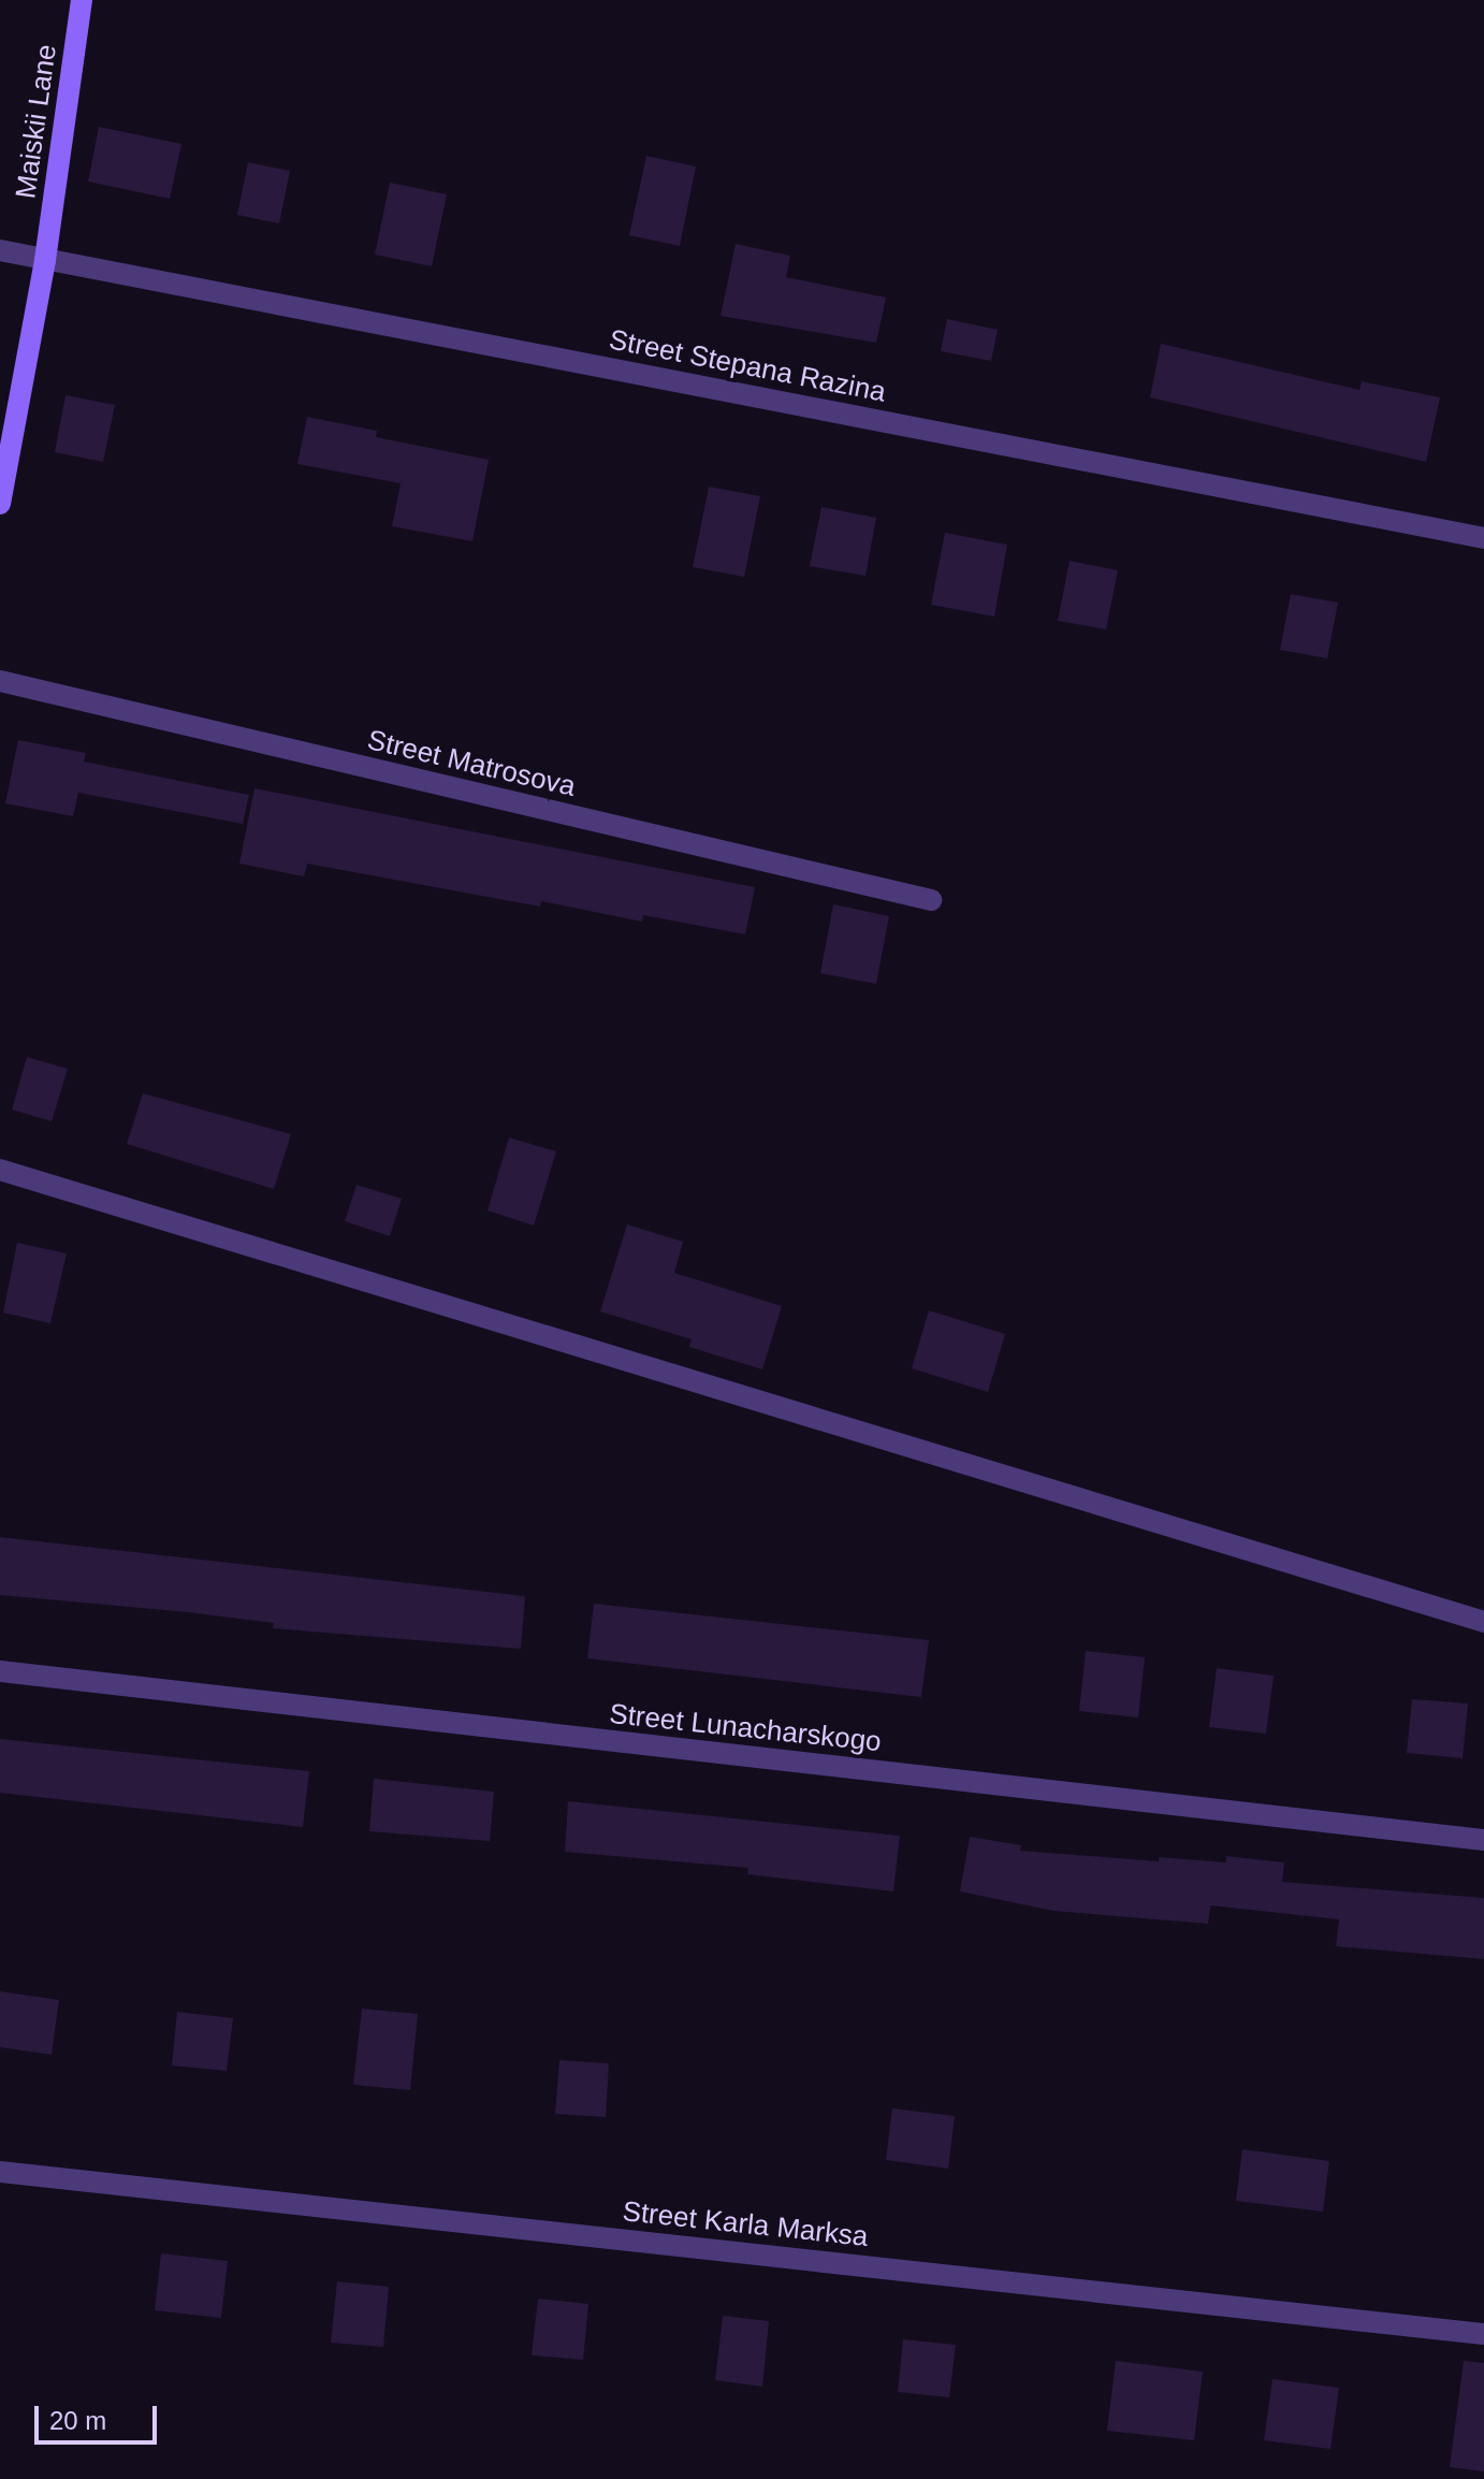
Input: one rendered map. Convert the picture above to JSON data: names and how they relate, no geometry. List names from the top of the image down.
{
  "streets": {
    "main road": ["Maiskii Lane"],
    "street": [
      "Street Stepana Razina",
      "Street Matrosova",
      "Street Lunacharskogo",
      "Street Karla Marksa"
    ]
  },
  "crossings": [
    ["Maiskii Lane", "Street Stepana Razina"]
  ],
  "scale_bar": "20 m"
}
